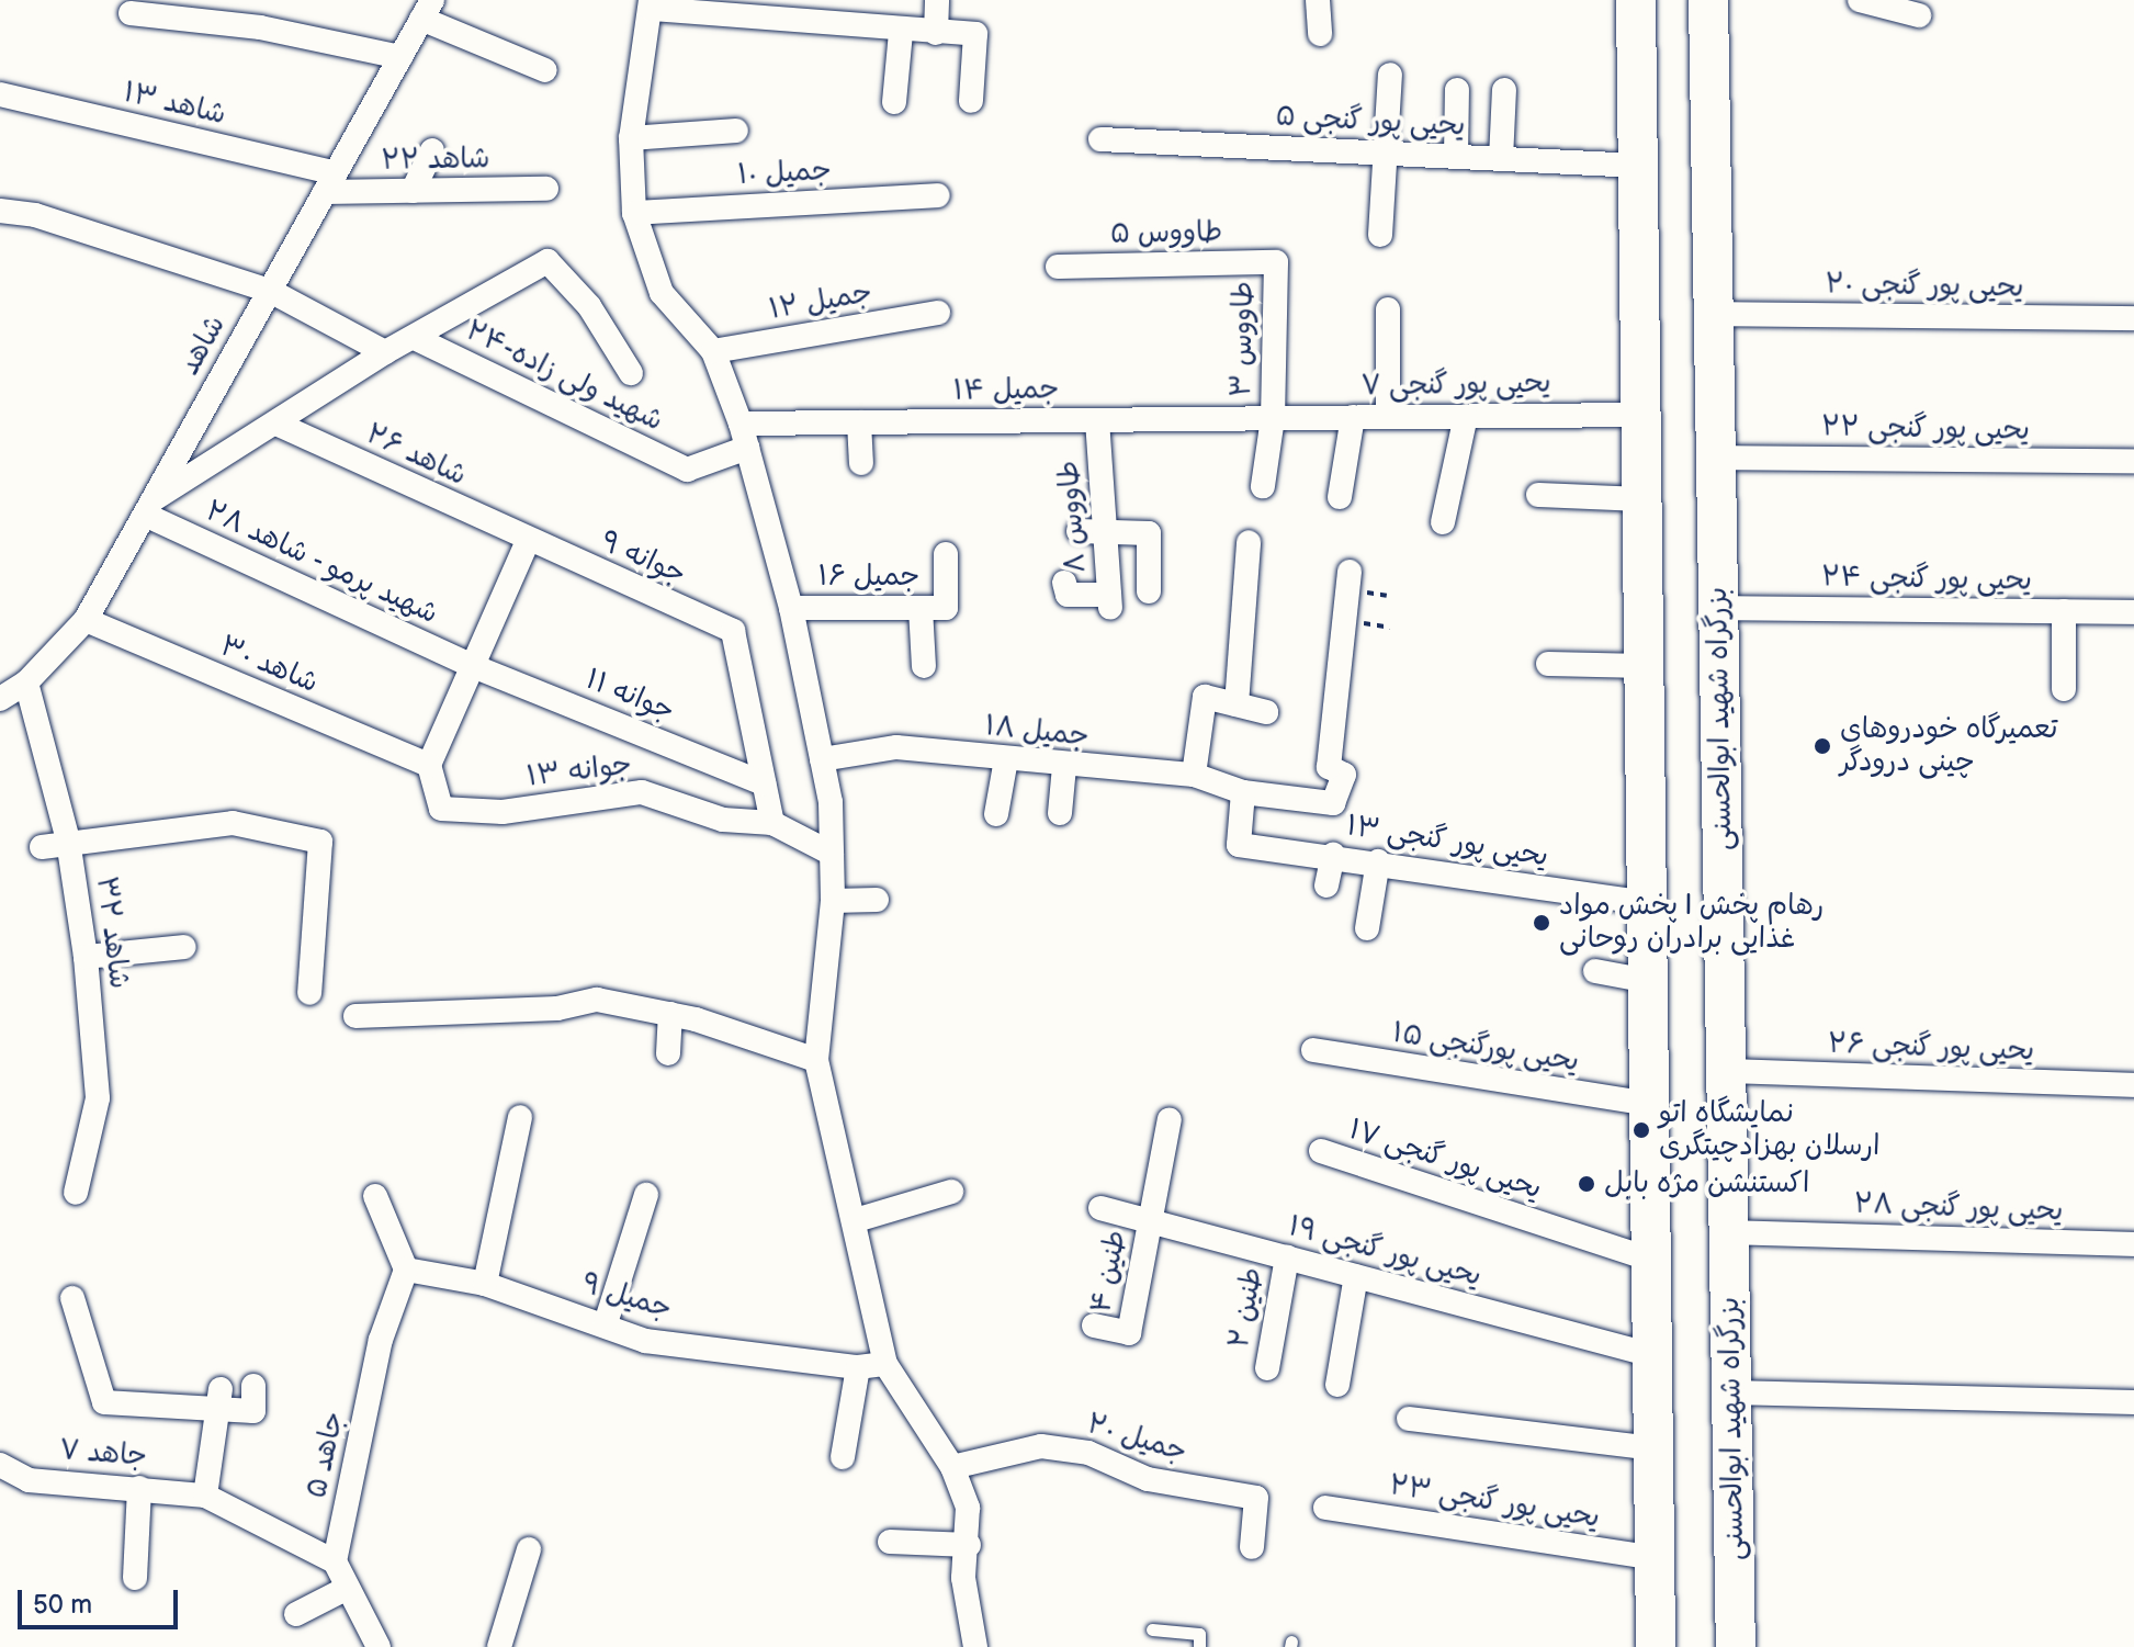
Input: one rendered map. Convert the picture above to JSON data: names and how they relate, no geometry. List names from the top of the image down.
{
  "streets": {
    "main road": ["بزرگراه شهید ابوالحسنی"],
    "street": [
      "شاهد ۱۳",
      "یحیی پور گنجی ۵",
      "شاهد ۲۲",
      "جمیل ۱۰",
      "طاووس ۵",
      "یحیی پور گنجی ۲۰",
      "جمیل ۱۲",
      "طاووس ۳",
      "شاهد",
      "شهید ولی زاده-۲۴",
      "یحیی پور گنجی ۷",
      "جمیل ۱۴",
      "یحیی پور گنجی ۲۲",
      "شاهد ۲۶",
      "طاووس ۸",
      "جوانه ۹",
      "شهید پرمو - شاهد ۲۸",
      "جمیل ۱۶",
      "یحیی پور گنجی ۲۴",
      "شاهد ۳۰",
      "جوانه ۱۱",
      "جمیل ۱۸",
      "جوانه ۱۳",
      "یحیی پور گنجی ۱۳",
      "شاهد ۳۲",
      "یحیی پورگنجی ۱۵",
      "یحیی پور گنجی ۲۶",
      "یحیی پور گنجی ۱۷",
      "یحیی پور گنجی ۲۸",
      "یحیی پور گنجی ۱۹",
      "طنین ۴",
      "جمیل ۹",
      "طنین ۲",
      "جمیل ۲۰",
      "جاهد ۷",
      "جاهد ۵",
      "یحیی پور گنجی ۲۳"
    ]
  },
  "crossings": [
    ["شاهد ۱۳", "شاهد ۲۲"],
    ["شاهد ۱۳", "شاهد"],
    ["شاهد ۲۲", "شاهد"],
    ["طاووس ۵", "طاووس ۳"],
    ["یحیی پور گنجی ۲۰", "بزرگراه شهید ابوالحسنی"],
    ["طاووس ۳", "یحیی پور گنجی ۷"],
    ["طاووس ۳", "جمیل ۱۴"],
    ["شاهد", "شهید پرمو - شاهد ۲۸"],
    ["شاهد", "شاهد ۳۰"],
    ["شاهد", "شاهد ۳۲"],
    ["یحیی پور گنجی ۷", "جمیل ۱۴"],
    ["جمیل ۱۴", "طاووس ۸"],
    ["یحیی پور گنجی ۲۲", "بزرگراه شهید ابوالحسنی"],
    ["شاهد ۲۶", "جوانه ۹"],
    ["جوانه ۹", "جوانه ۱۱"],
    ["شهید پرمو - شاهد ۲۸", "جوانه ۱۱"],
    ["یحیی پور گنجی ۲۴", "بزرگراه شهید ابوالحسنی"],
    ["شاهد ۳۰", "جوانه ۱۳"],
    ["بزرگراه شهید ابوالحسنی", "یحیی پور گنجی ۲۶"],
    ["بزرگراه شهید ابوالحسنی", "یحیی پور گنجی ۲۸"],
    ["جمیل ۱۸", "یحیی پور گنجی ۱۳"],
    ["یحیی پور گنجی ۱۹", "طنین ۴"],
    ["یحیی پور گنجی ۱۹", "طنین ۲"],
    ["جمیل ۹", "جاهد ۵"],
    ["جاهد ۷", "جاهد ۵"]
  ],
  "places": [
    "تعمیرگاه خودروهای چینی درودگر",
    "رهام پخش | پخش مواد غذایی برادران روحانی",
    "نمایشگاه اتو ارسلان بهزادچیتگری",
    "اکستنشن مژه بابل"
  ],
  "scale_bar": "50 m"
}
